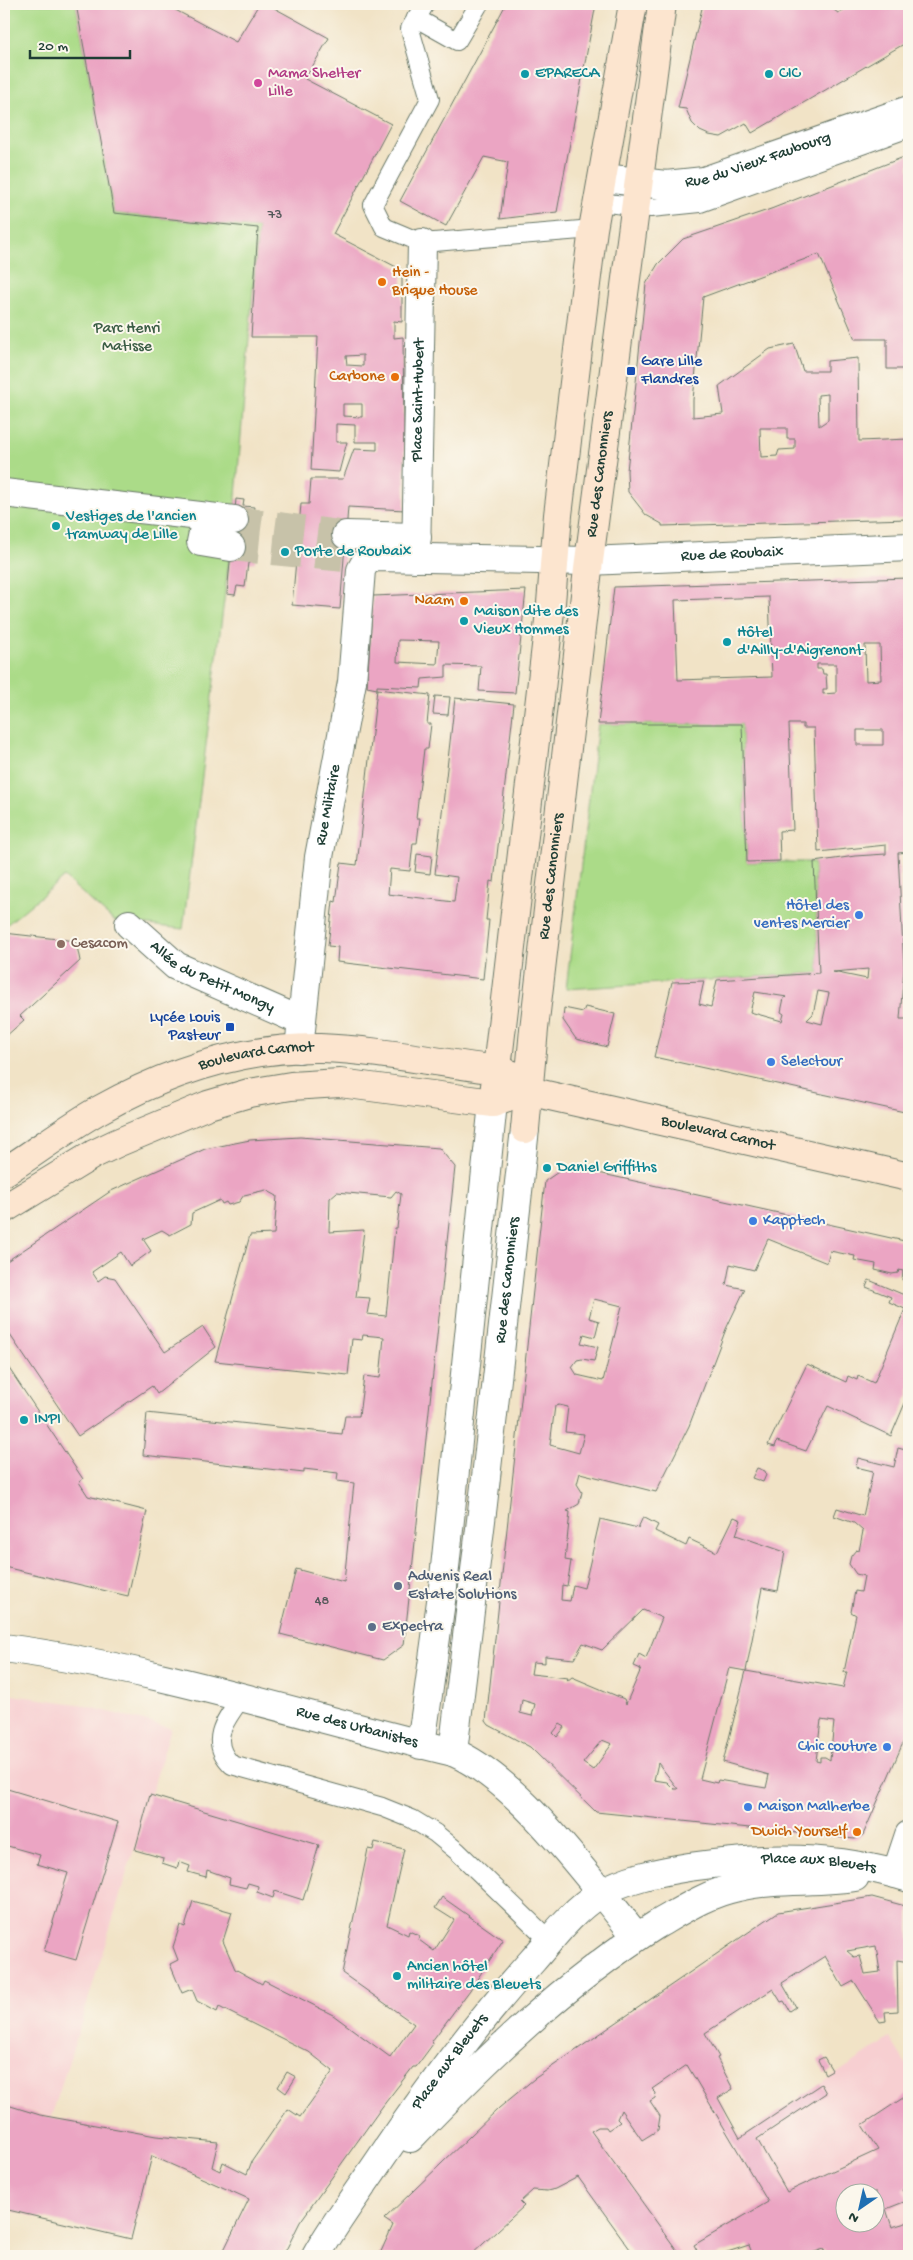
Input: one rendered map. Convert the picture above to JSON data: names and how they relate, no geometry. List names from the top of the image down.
{
  "streets": {
    "street": [
      "Rue du Vieux Faubourg",
      "Place Saint-Hubert",
      "Rue des Canonniers",
      "Rue de Roubaix",
      "Rue Militaire",
      "Allée du Petit Mongy",
      "Boulevard Carnot",
      "Rue des Urbanistes",
      "Place aux Bleuets"
    ]
  },
  "crossings": [
    ["Rue du Vieux Faubourg", "Rue des Canonniers"],
    ["Place Saint-Hubert", "Rue Militaire"],
    ["Rue des Canonniers", "Rue de Roubaix"],
    ["Rue des Canonniers", "Boulevard Carnot"],
    ["Rue des Canonniers", "Rue des Urbanistes"],
    ["Rue Militaire", "Allée du Petit Mongy"],
    ["Rue Militaire", "Boulevard Carnot"],
    ["Rue des Urbanistes", "Place aux Bleuets"]
  ],
  "parks": ["Parc Henri Matisse"],
  "places": {
    "other": [
      "EPARECA",
      "CIC",
      "Mama Shelter Lille",
      "Hein - Brique House",
      "Carbone",
      "Vestiges de l'ancien tramway de Lille",
      "Porte de Roubaix",
      "Naam",
      "Maison dite des Vieux Hommes",
      "Hôtel d'Ailly-d'Aigrenont",
      "Hôtel des ventes Mercier",
      "Cesacom",
      "Selectour",
      "Daniel Griffiths",
      "Kapptech",
      "INPI",
      "Advenis Real Estate Solutions",
      "Expectra",
      "Chic couture",
      "Maison Malherbe",
      "Dwich Yourself",
      "Ancien hôtel militaire des Bleuets"
    ],
    "transit": ["Gare Lille Flandres", "Lycée Louis Pasteur"]
  },
  "house_numbers": ["73", "48"],
  "scale_bar": "20 m",
  "north": "bottom left"
}
